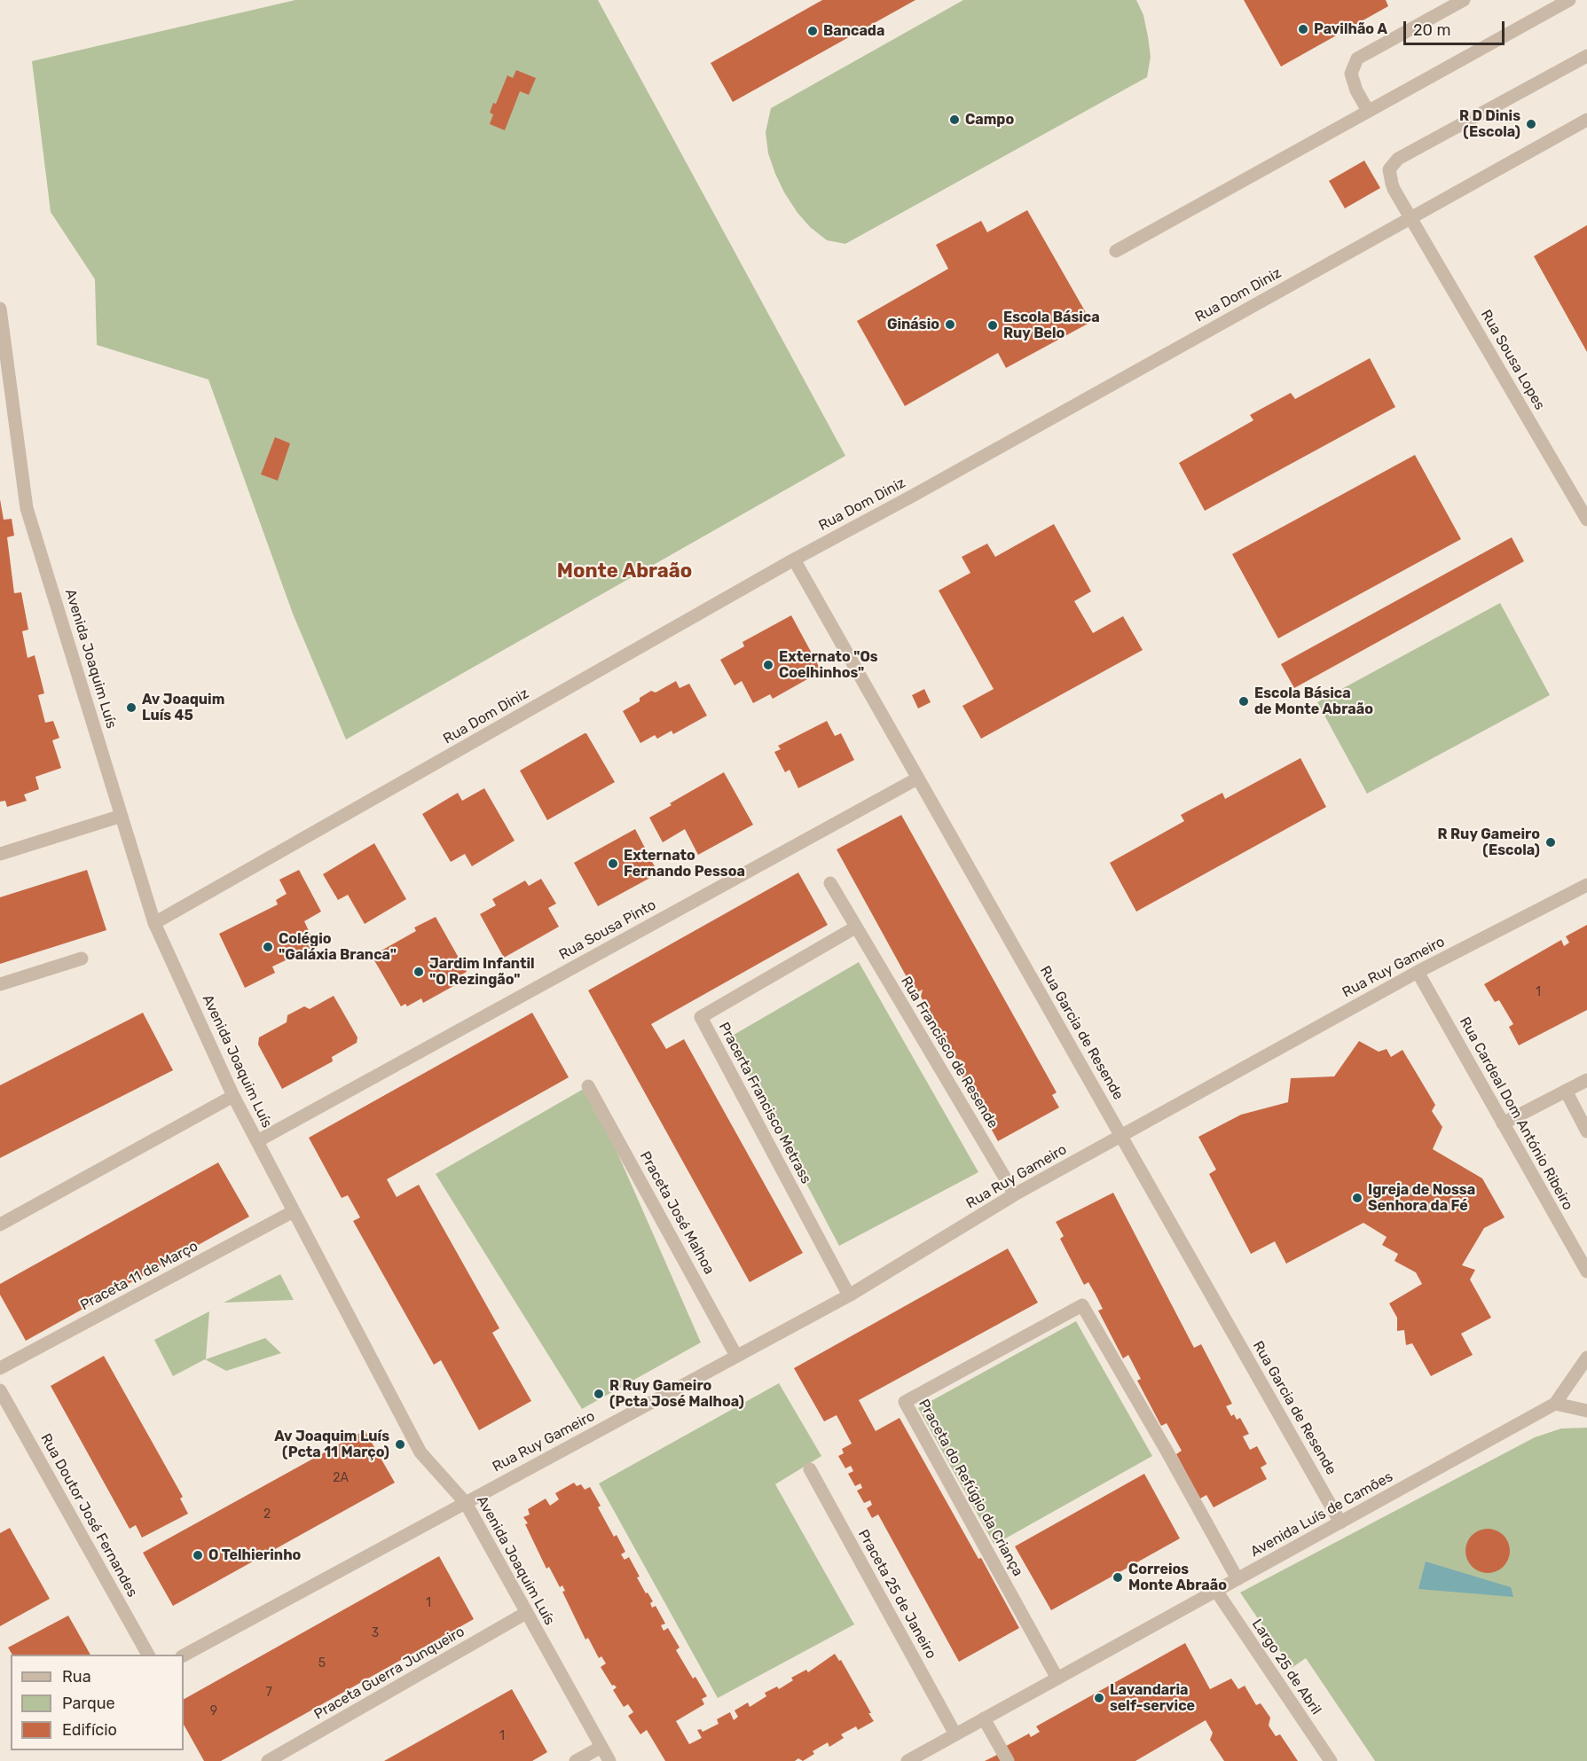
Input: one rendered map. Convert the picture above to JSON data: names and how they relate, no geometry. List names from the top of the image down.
{
  "streets": {
    "street": [
      "Rua Dom Diniz",
      "Rua Sousa Lopes",
      "Avenida Joaquim Luís",
      "Rua Sousa Pinto",
      "Rua Ruy Gameiro",
      "Rua Garcia de Resende",
      "Rua Francisco de Resende",
      "Pracerta Francisco Metrass",
      "Rua Cardeal Dom António Ribeiro",
      "Praceta José Malhoa",
      "Praceta 11 de Março",
      "Praceta do Refúgio da Criança",
      "Avenida Luís de Camões",
      "Rua Doutor José Fernandes",
      "Praceta 25 de Janeiro",
      "Largo 25 de Abril",
      "Praceta Guerra Junqueiro"
    ]
  },
  "crossings": [
    ["Rua Dom Diniz", "Rua Sousa Lopes"],
    ["Rua Dom Diniz", "Avenida Joaquim Luís"],
    ["Rua Dom Diniz", "Rua Garcia de Resende"],
    ["Avenida Joaquim Luís", "Rua Sousa Pinto"],
    ["Avenida Joaquim Luís", "Rua Ruy Gameiro"],
    ["Avenida Joaquim Luís", "Praceta 11 de Março"],
    ["Avenida Joaquim Luís", "Praceta Guerra Junqueiro"],
    ["Rua Sousa Pinto", "Rua Garcia de Resende"],
    ["Rua Ruy Gameiro", "Rua Garcia de Resende"],
    ["Rua Ruy Gameiro", "Rua Francisco de Resende"],
    ["Rua Ruy Gameiro", "Pracerta Francisco Metrass"],
    ["Rua Ruy Gameiro", "Rua Cardeal Dom António Ribeiro"],
    ["Rua Ruy Gameiro", "Praceta José Malhoa"],
    ["Rua Garcia de Resende", "Avenida Luís de Camões"],
    ["Rua Francisco de Resende", "Pracerta Francisco Metrass"],
    ["Praceta do Refúgio da Criança", "Avenida Luís de Camões"],
    ["Avenida Luís de Camões", "Praceta 25 de Janeiro"],
    ["Avenida Luís de Camões", "Largo 25 de Abril"]
  ],
  "districts": ["Monte Abraão"],
  "places": [
    "Pavilhão A",
    "Bancada",
    "Campo",
    "R D Dinis (Escola)",
    "Ginásio",
    "Escola Básica Ruy Belo",
    "Externato \"Os Coelhinhos\"",
    "Escola Básica de Monte Abraão",
    "Av Joaquim Luís 45",
    "R Ruy Gameiro (Escola)",
    "Externato Fernando Pessoa",
    "Colégio \"Galáxia Branca\"",
    "Jardim Infantil \"O Rezingão\"",
    "Igreja de Nossa Senhora da Fé",
    "R Ruy Gameiro (Pcta José Malhoa)",
    "Av Joaquim Luís (Pcta 11 Março)",
    "O Telhierinho",
    "Correios Monte Abraão",
    "Lavandaria self-service"
  ],
  "house_numbers": [
    "1",
    "2A",
    "2",
    "1",
    "3",
    "5",
    "7",
    "9",
    "1"
  ],
  "legend": ["Rua", "Parque", "Edifício"],
  "scale_bar": "20 m"
}
